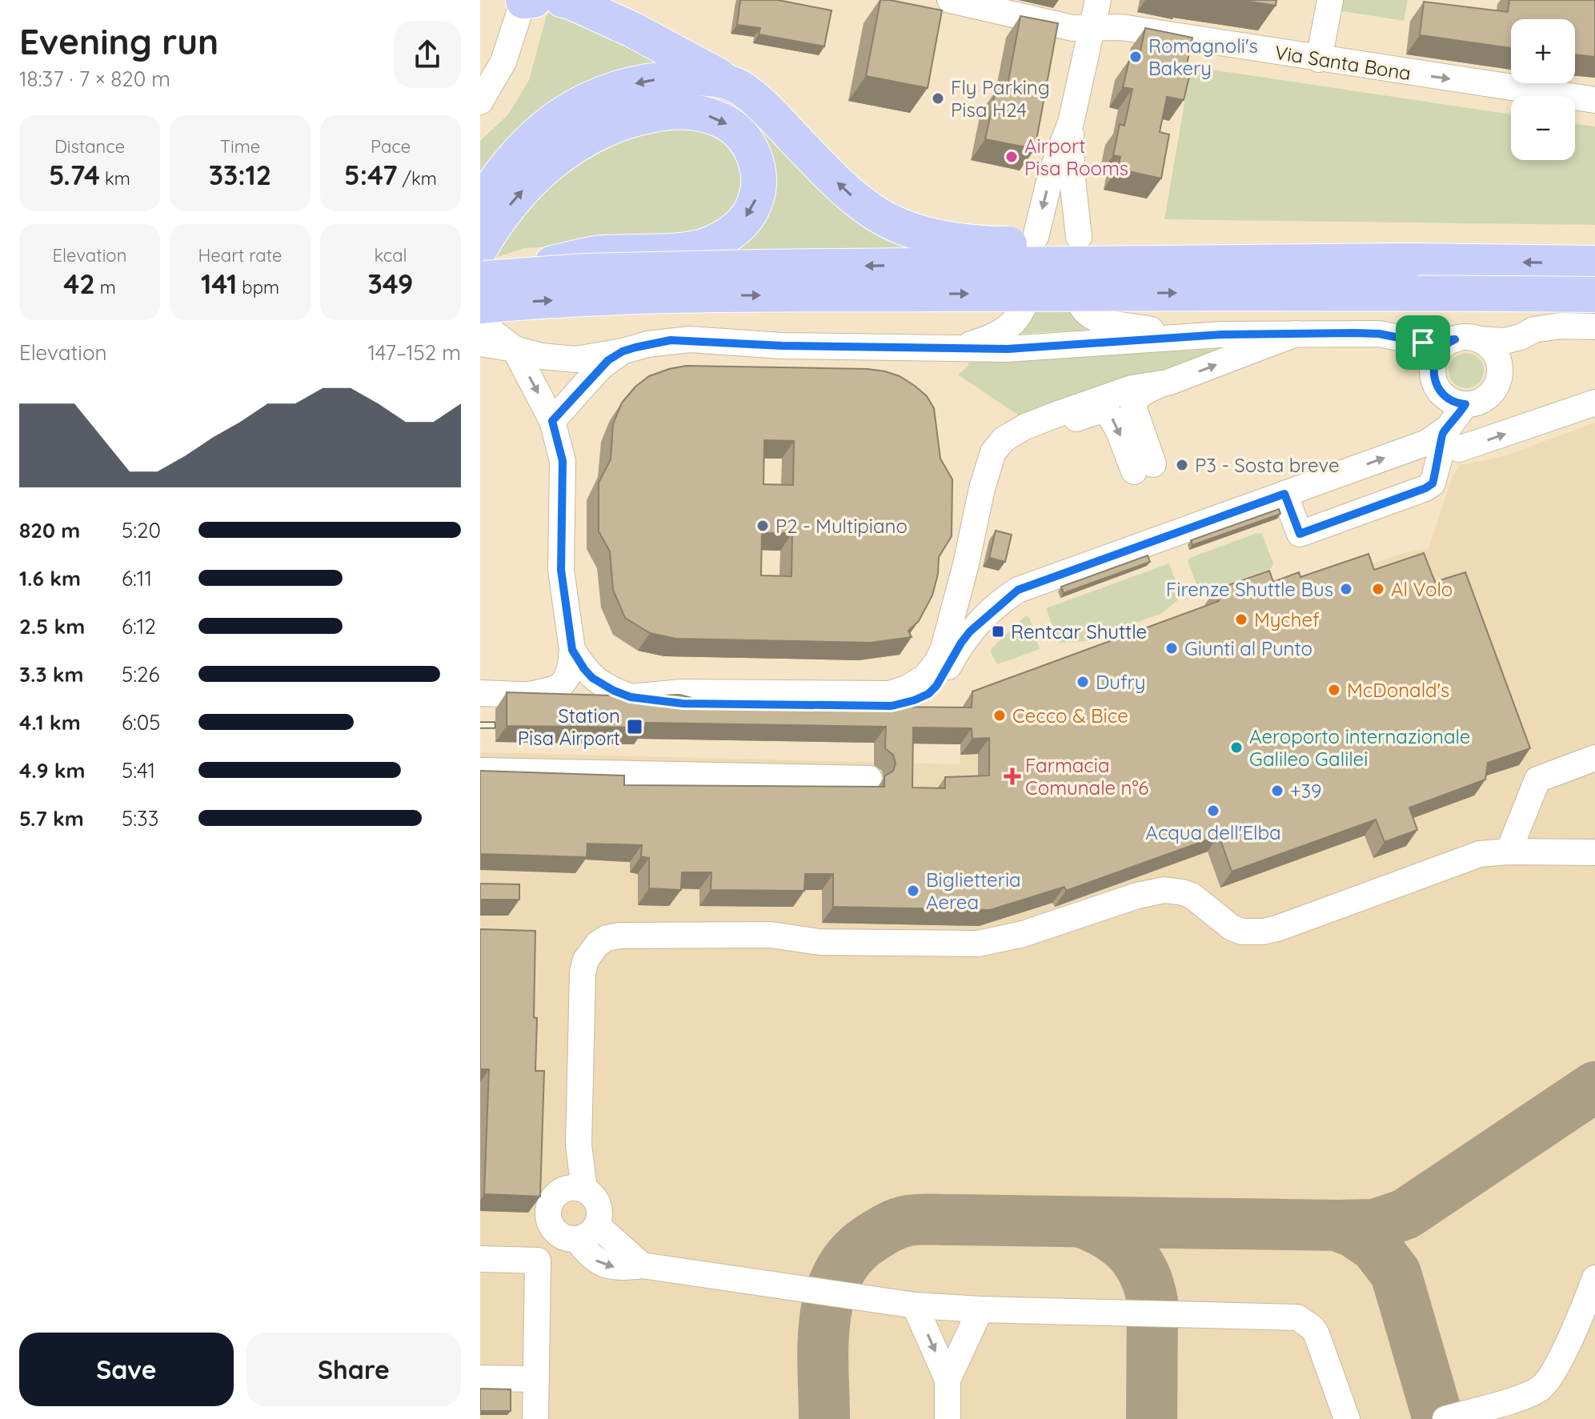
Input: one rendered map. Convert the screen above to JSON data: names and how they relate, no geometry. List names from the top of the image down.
{
  "streets": {
    "street": ["Via Santa Bona"]
  },
  "one_way": ["Via Santa Bona"],
  "places": {
    "other": [
      "Romagnoli's Bakery",
      "Fly Parking Pisa H24",
      "Airport Pisa Rooms",
      "P3 - Sosta breve",
      "P2 - Multipiano",
      "Firenze Shuttle Bus",
      "Al Volo",
      "Mychef",
      "Giunti al Punto",
      "Dufry",
      "McDonald's",
      "Cecco & Bice",
      "Aeroporto internazionale Galileo Galilei",
      "+39",
      "Acqua dell'Elba",
      "Biglietteria Aerea"
    ],
    "transit": ["Rentcar Shuttle", "Station Pisa Airport"],
    "health": ["Farmacia Comunale n°6"]
  },
  "page": {
    "heading": ["Evening run", "18:37 · 7 × 820 m"],
    "map_buttons": ["+", "−"],
    "stats": [
      ["Distance", "5.74 km"],
      ["Time", "33:12"],
      ["Pace", "5:47 /km"],
      ["Elevation", "42 m"],
      ["Heart rate", "141 bpm"],
      ["kcal", "349"]
    ],
    "chart": ["Elevation", "147–152 m"],
    "list": [
      {
        "name": "820 m",
        "note": "5:20"
      },
      {
        "name": "1.6 km",
        "note": "6:11"
      },
      {
        "name": "2.5 km",
        "note": "6:12"
      },
      {
        "name": "3.3 km",
        "note": "5:26"
      },
      {
        "name": "4.1 km",
        "note": "6:05"
      },
      {
        "name": "4.9 km",
        "note": "5:41"
      },
      {
        "name": "5.7 km",
        "note": "5:33"
      }
    ],
    "buttons": ["Save", "Share"]
  }
}
